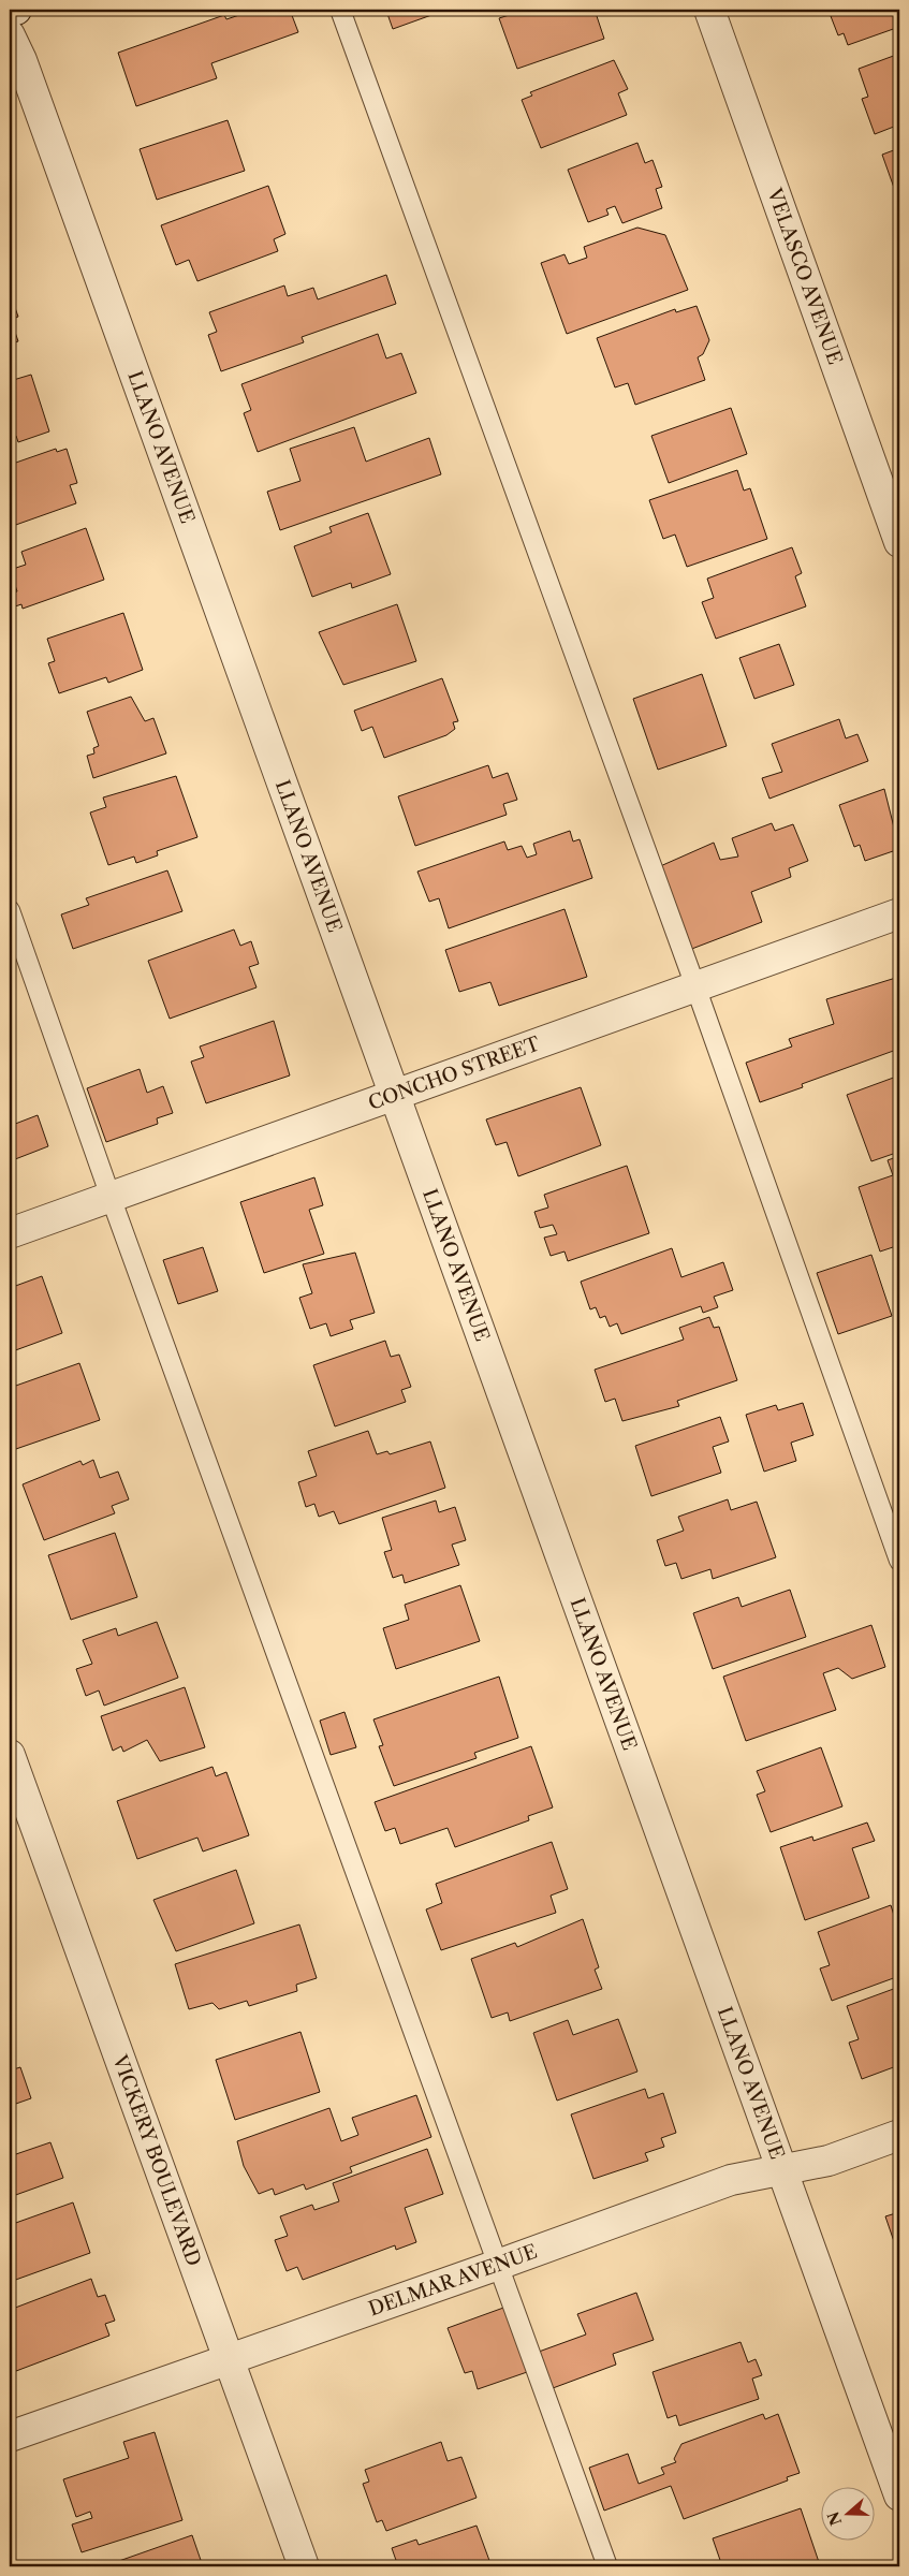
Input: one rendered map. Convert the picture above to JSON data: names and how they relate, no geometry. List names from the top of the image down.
{
  "streets": {
    "street": [
      "VELASCO AVENUE",
      "LLANO AVENUE",
      "CONCHO STREET",
      "VICKERY BOULEVARD",
      "DELMAR AVENUE"
    ]
  },
  "crossings": [
    ["LLANO AVENUE", "CONCHO STREET"],
    ["LLANO AVENUE", "DELMAR AVENUE"],
    ["VICKERY BOULEVARD", "DELMAR AVENUE"]
  ],
  "north": "left"
}
